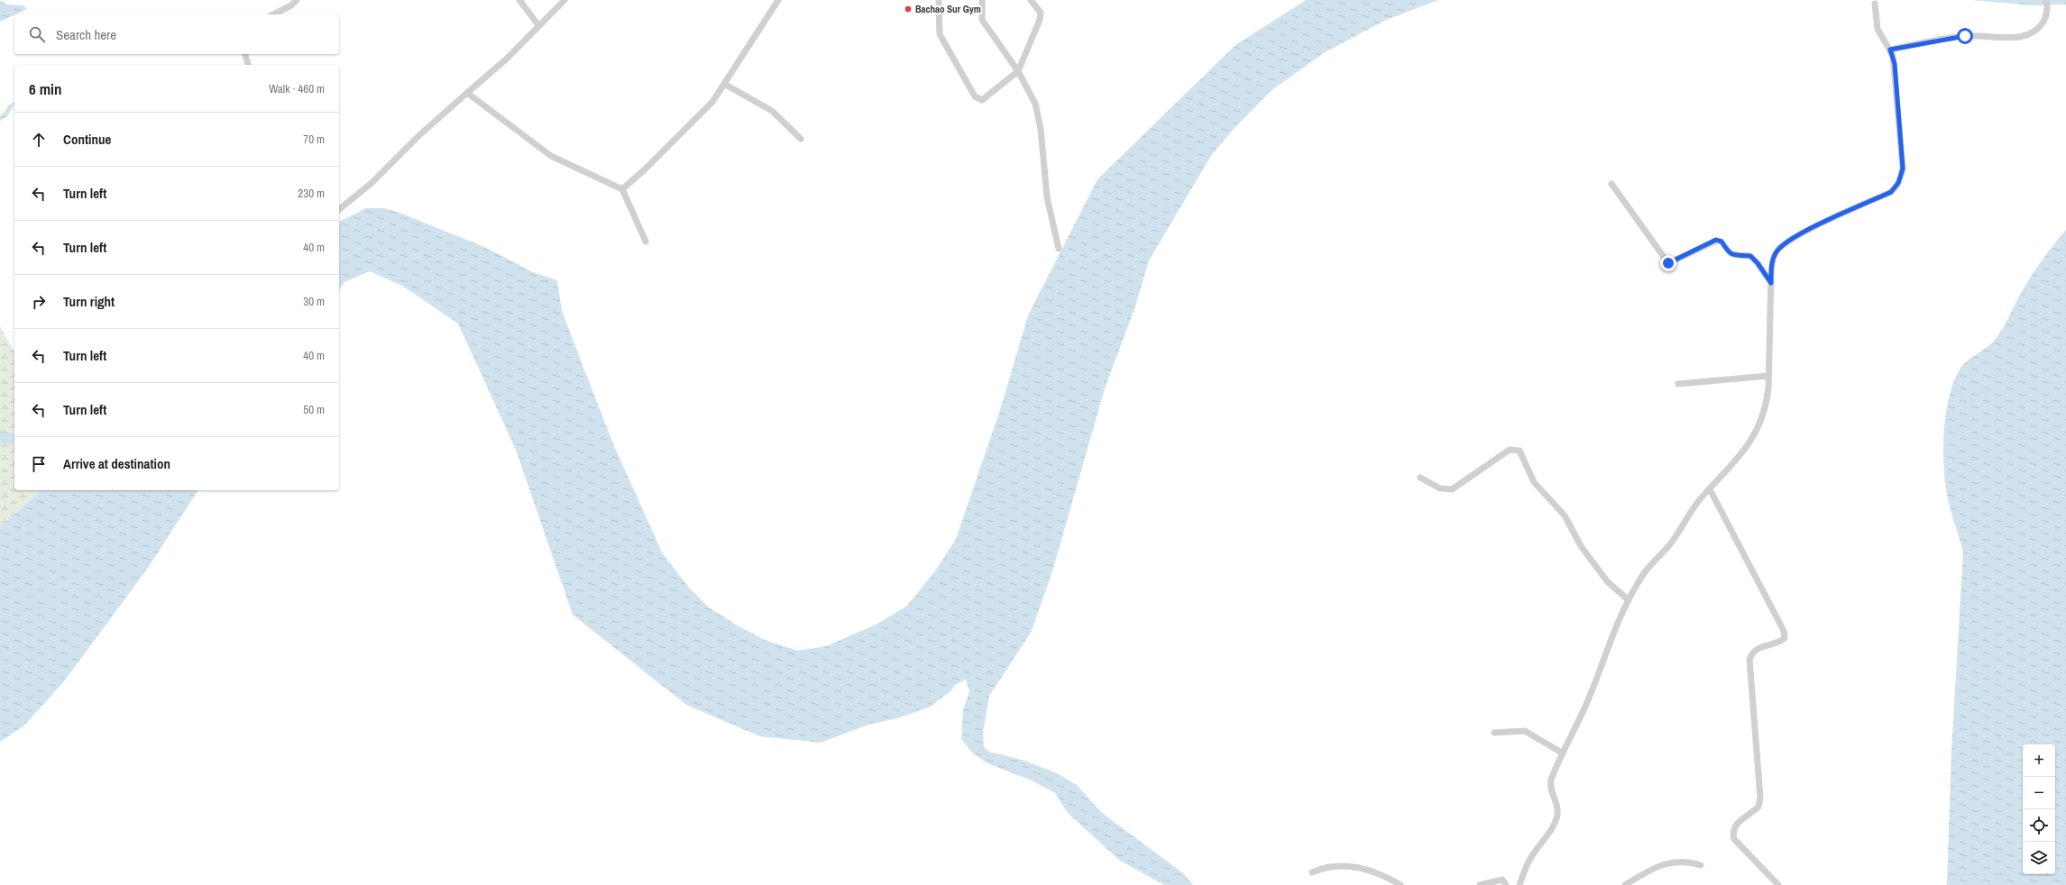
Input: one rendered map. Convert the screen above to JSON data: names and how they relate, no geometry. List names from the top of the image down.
{
  "places": ["Bachao Sur Gym"],
  "page": {
    "search": "Search here",
    "heading": ["6 min", "Walk · 460 m"],
    "list": [
      ["Continue", "70 m"],
      ["Turn left", "230 m"],
      ["Turn left", "40 m"],
      ["Turn right", "30 m"],
      ["Turn left", "40 m"],
      ["Turn left", "50 m"],
      "Arrive at destination"
    ],
    "map_buttons": ["+", "−"]
  }
}
